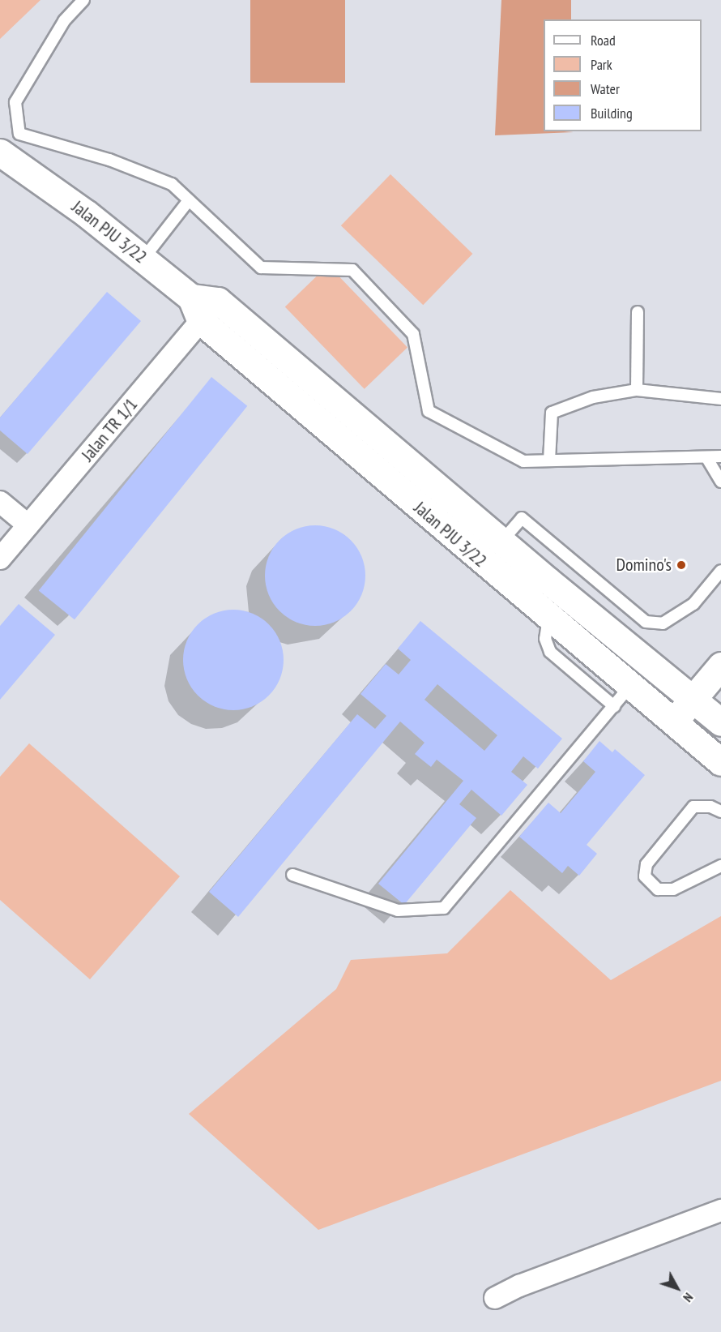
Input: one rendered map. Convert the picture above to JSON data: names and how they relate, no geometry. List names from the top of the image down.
{
  "streets": {
    "street": ["Jalan PJU 3/22", "Jalan TR 1/1"]
  },
  "crossings": [
    ["Jalan PJU 3/22", "Jalan TR 1/1"]
  ],
  "places": ["Domino's"],
  "legend": [
    "Road",
    "Park",
    "Water",
    "Building"
  ],
  "north": "bottom right"
}
